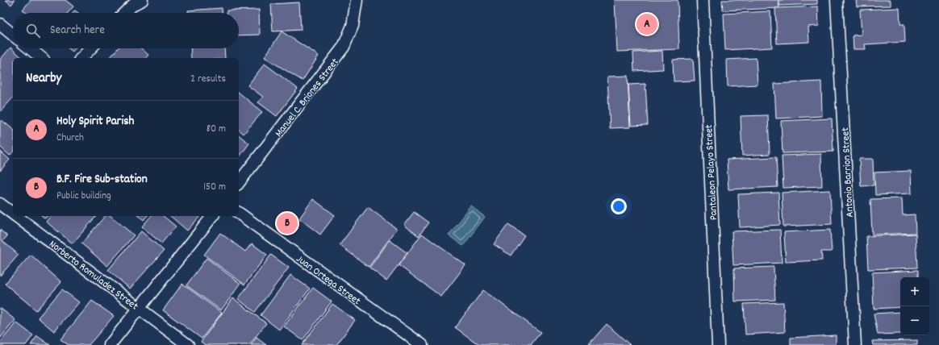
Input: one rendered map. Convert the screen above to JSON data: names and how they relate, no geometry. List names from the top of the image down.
{
  "streets": {
    "street": [
      "Manuel C. Briones Street",
      "Pantaleon Pelayo Street",
      "Antonio Barrion Street",
      "Norberto Romuladez Street",
      "Juan Ortega Street"
    ]
  },
  "page": {
    "pins": ["A", "B"],
    "search": "Search here",
    "heading": ["Nearby", "2 results"],
    "list": [
      {
        "mark": "A",
        "name": "Holy Spirit Parish",
        "note": "Church",
        "value": "80 m"
      },
      {
        "mark": "B",
        "name": "B.F. Fire Sub-station",
        "note": "Public building",
        "value": "150 m"
      }
    ],
    "map_buttons": ["+", "−"]
  }
}
